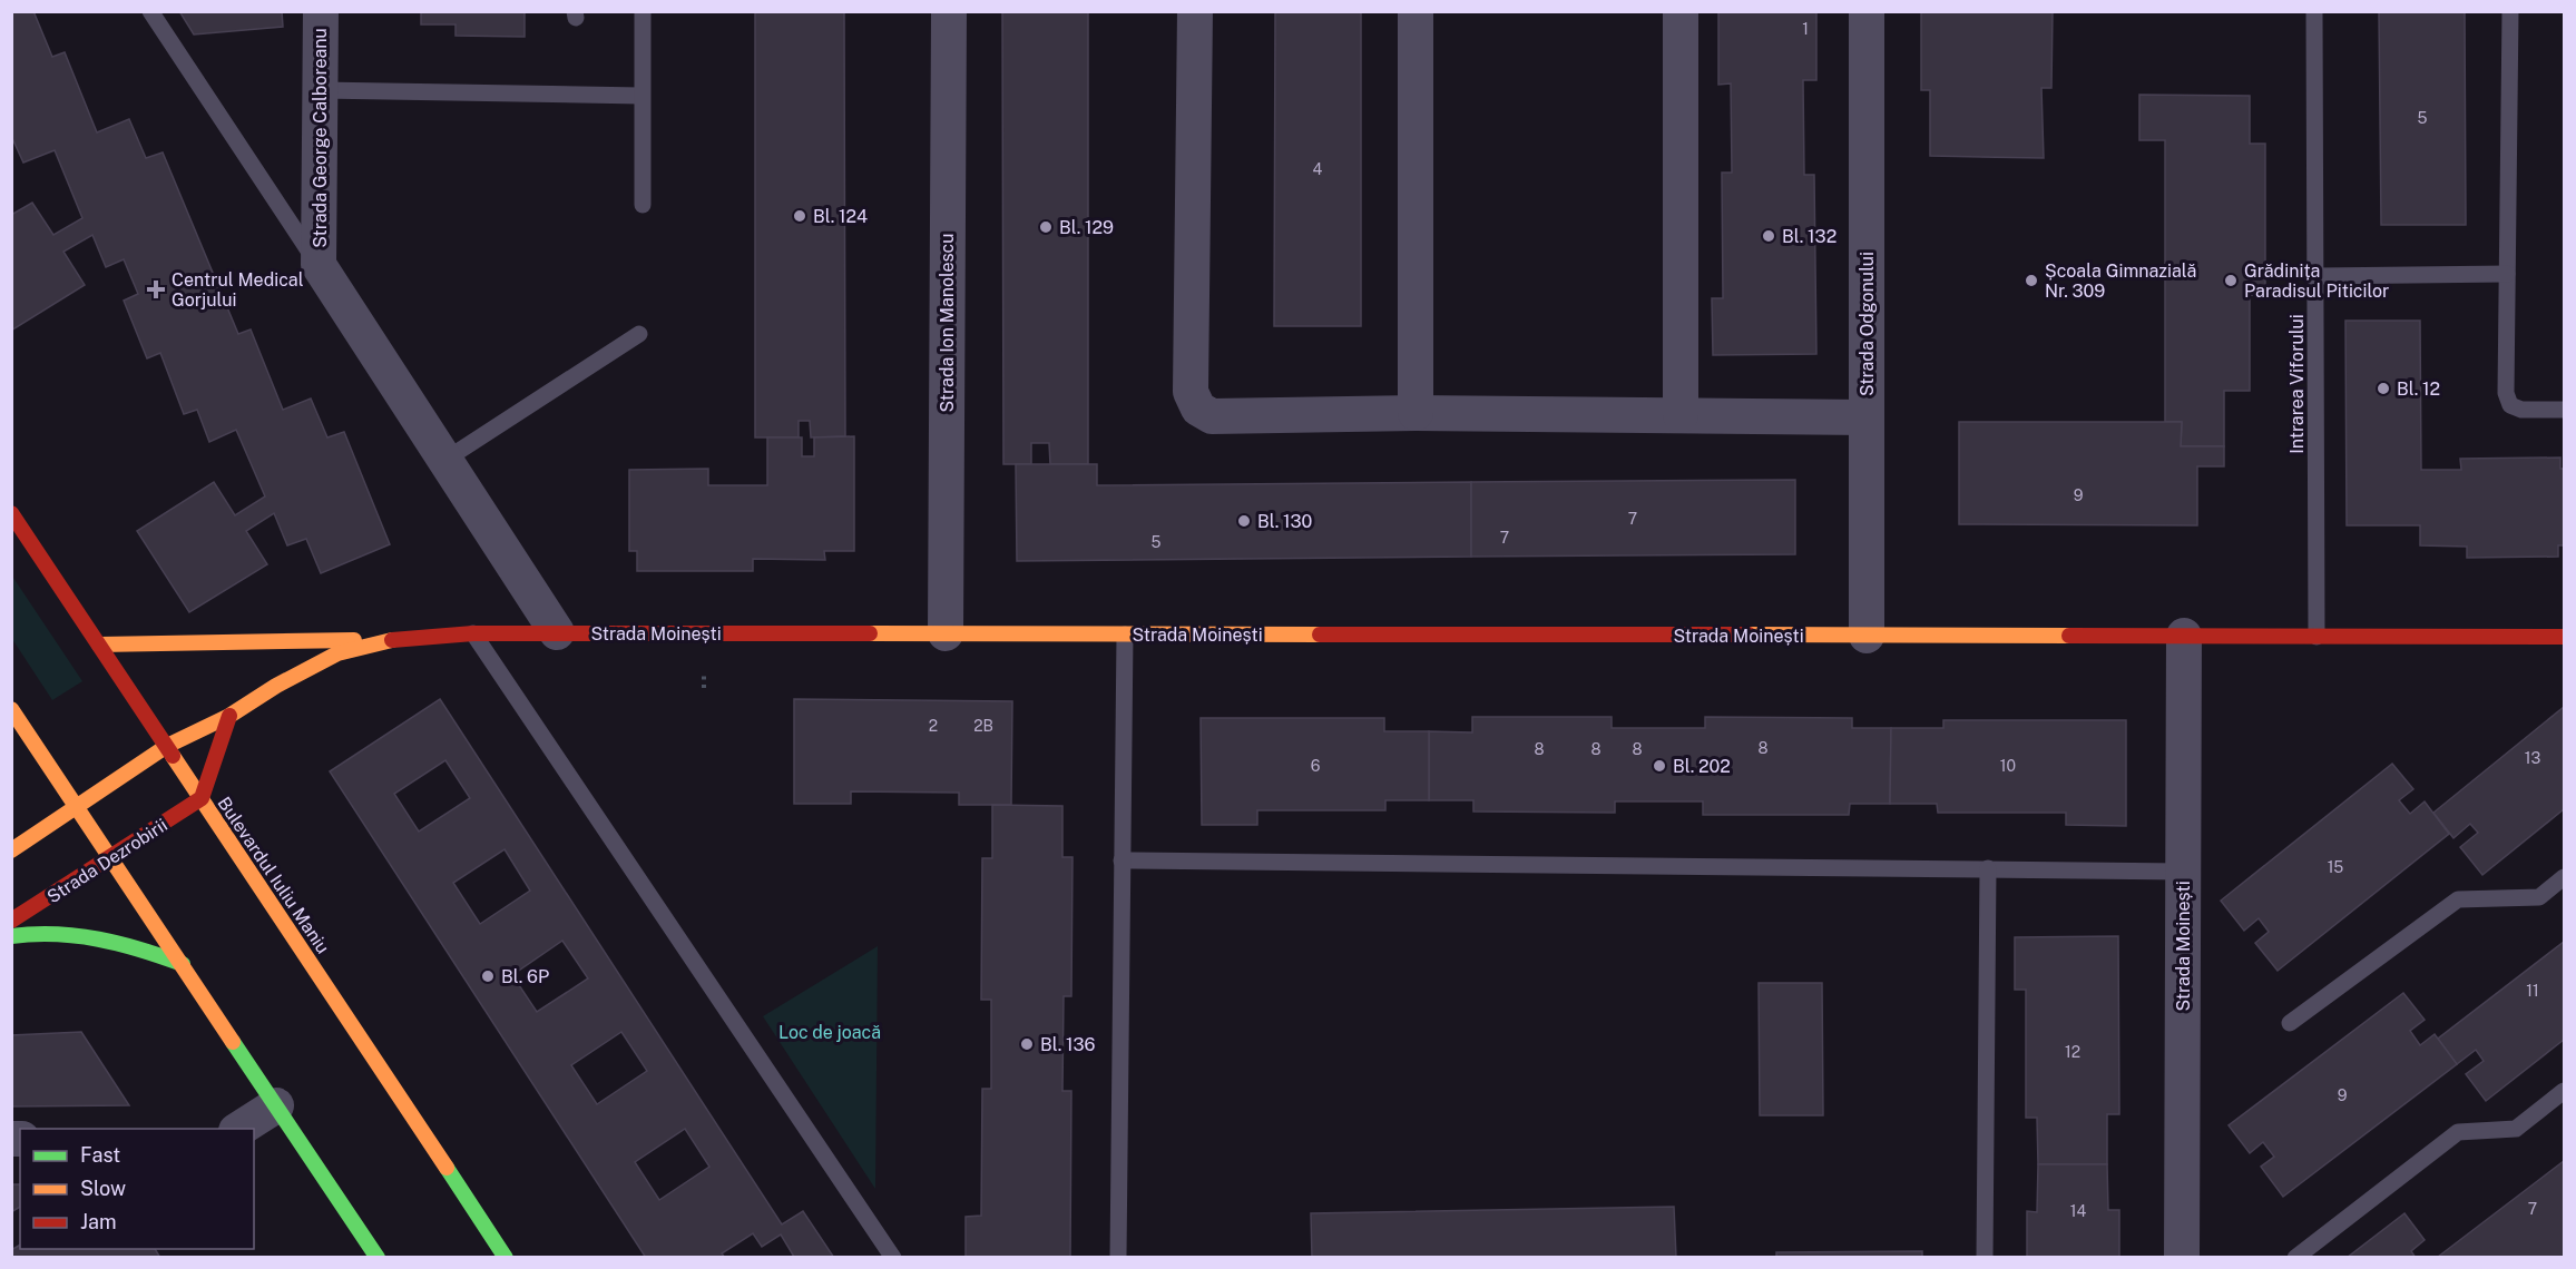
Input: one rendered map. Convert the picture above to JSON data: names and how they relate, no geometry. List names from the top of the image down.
{
  "streets": {
    "main road": ["Strada Moinești", "Strada Dezrobirii", "Bulevardul Iuliu Maniu"],
    "street": ["Strada George Calboreanu", "Strada Ion Manolescu", "Strada Odgonului"],
    "lane": ["Intrarea Viforului"]
  },
  "crossings": [
    ["Strada Ion Manolescu", "Strada Moinești"],
    ["Strada Odgonului", "Strada Moinești"],
    ["Intrarea Viforului", "Strada Moinești"],
    ["Strada Moinești", "Bulevardul Iuliu Maniu"],
    ["Strada Dezrobirii", "Bulevardul Iuliu Maniu"]
  ],
  "parks": ["Loc de joacă"],
  "places": {
    "other": [
      "Bl. 124",
      "Bl. 129",
      "Bl. 132",
      "Școala Gimnazială Nr. 309",
      "Grădinița Paradisul Piticilor",
      "Bl. 12",
      "Bl. 130",
      "Bl. 202",
      "Bl. 6P",
      "Bl. 136"
    ],
    "health": ["Centrul Medical Gorjului"]
  },
  "house_numbers": [
    "1",
    "5",
    "4",
    "9",
    "7",
    "7",
    "5",
    "2",
    "2B",
    "8",
    "8",
    "8",
    "8",
    "13",
    "6",
    "10",
    "15",
    "11",
    "12",
    "9",
    "7",
    "14"
  ],
  "legend": ["Fast", "Slow", "Jam"]
}
